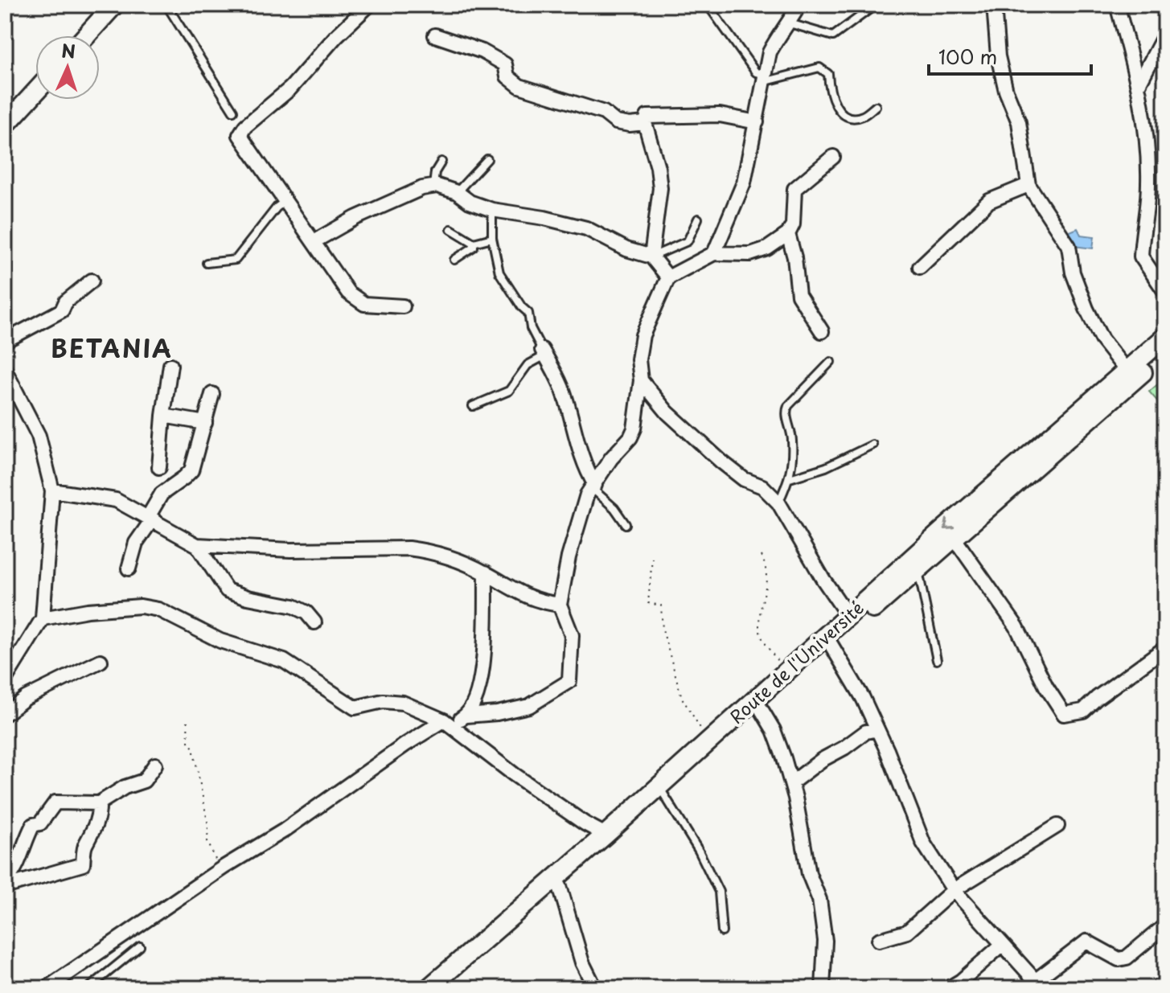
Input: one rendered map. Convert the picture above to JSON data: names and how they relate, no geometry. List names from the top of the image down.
{
  "streets": {
    "main road": ["Route de l'Université"]
  },
  "districts": ["BETANIA"],
  "scale_bar": "100 m",
  "north": "top"
}
